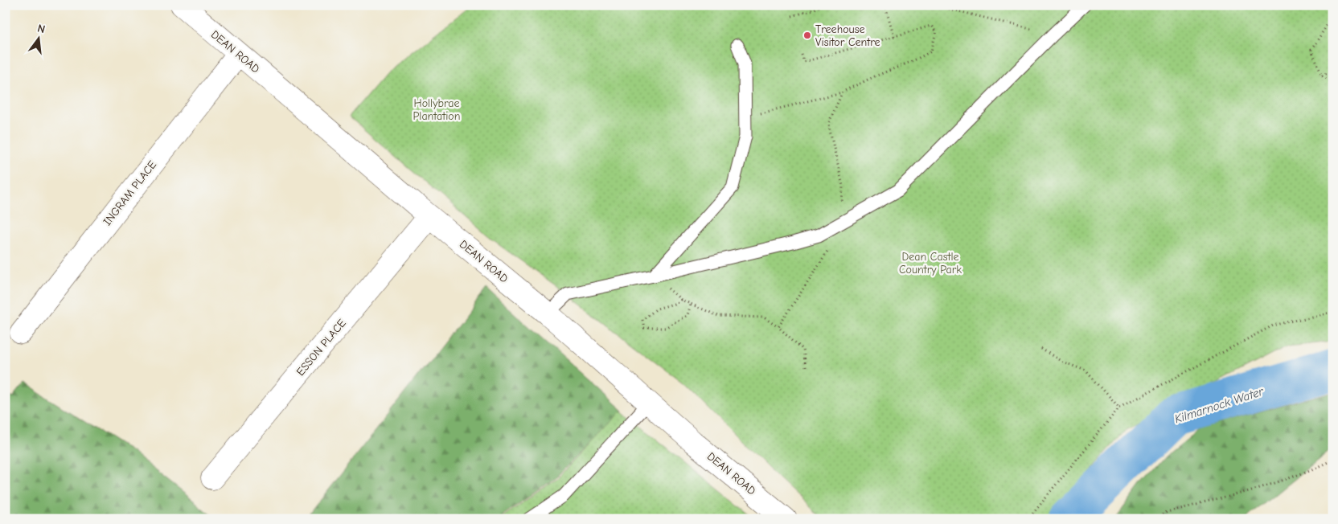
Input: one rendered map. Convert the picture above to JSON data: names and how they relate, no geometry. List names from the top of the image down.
{
  "streets": {
    "street": ["DEAN ROAD", "INGRAM PLACE", "ESSON PLACE"]
  },
  "crossings": [
    ["DEAN ROAD", "INGRAM PLACE"],
    ["DEAN ROAD", "ESSON PLACE"]
  ],
  "water": ["Kilmarnock Water"],
  "parks": ["Hollybrae Plantation", "Dean Castle Country Park"],
  "places": ["Treehouse Visitor Centre"],
  "north": "top"
}
